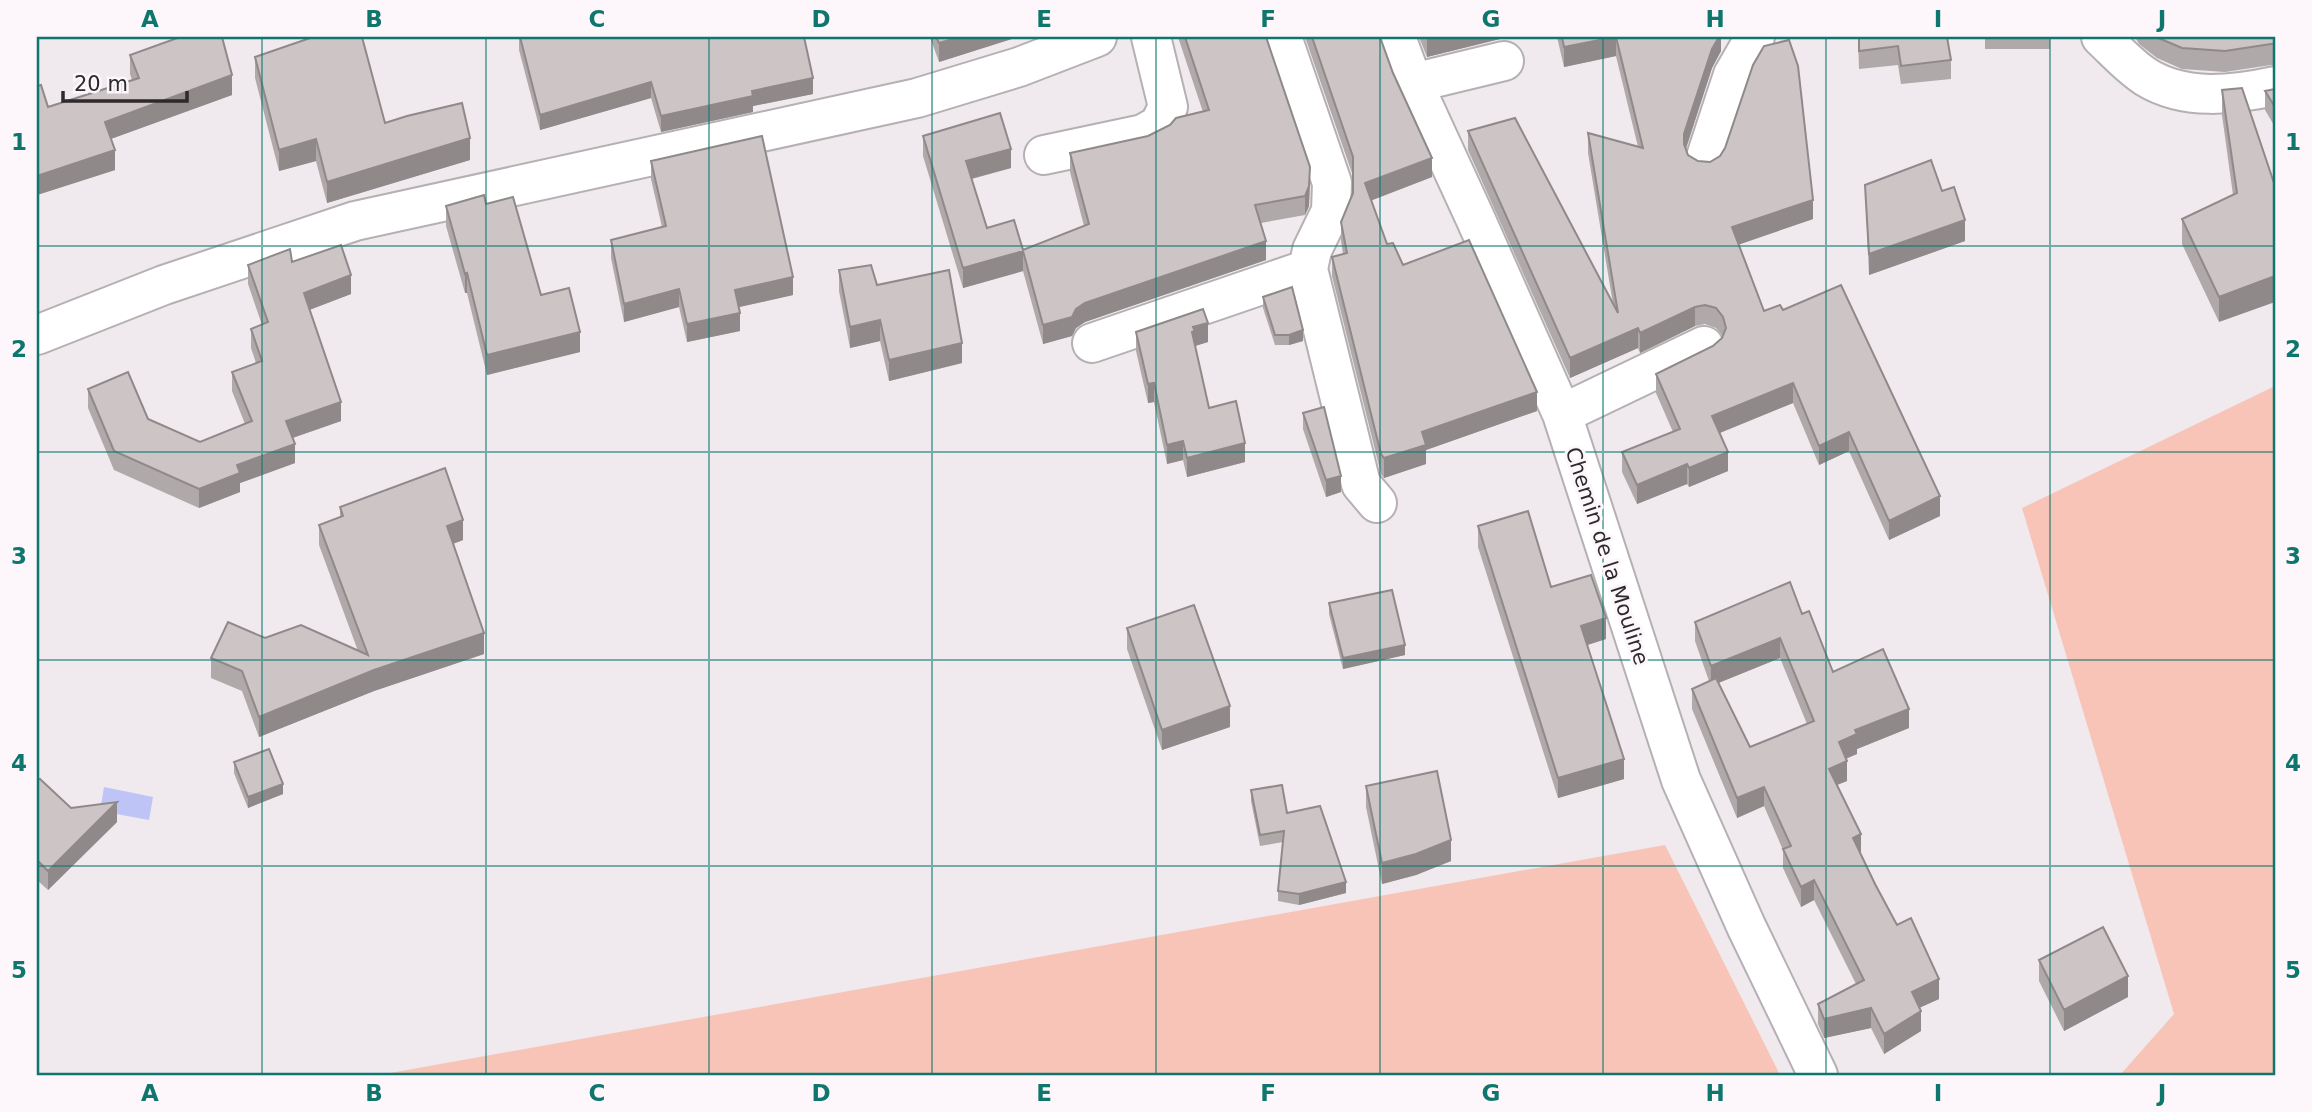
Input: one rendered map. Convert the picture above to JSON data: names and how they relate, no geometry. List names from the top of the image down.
{
  "streets": {
    "street": ["Chemin de la Mouline"]
  },
  "scale_bar": "20 m",
  "grid": {
    "columns": [
      "A",
      "B",
      "C",
      "D",
      "E",
      "F",
      "G",
      "H",
      "I",
      "J"
    ],
    "rows": [
      "1",
      "2",
      "3",
      "4",
      "5"
    ]
  }
}
